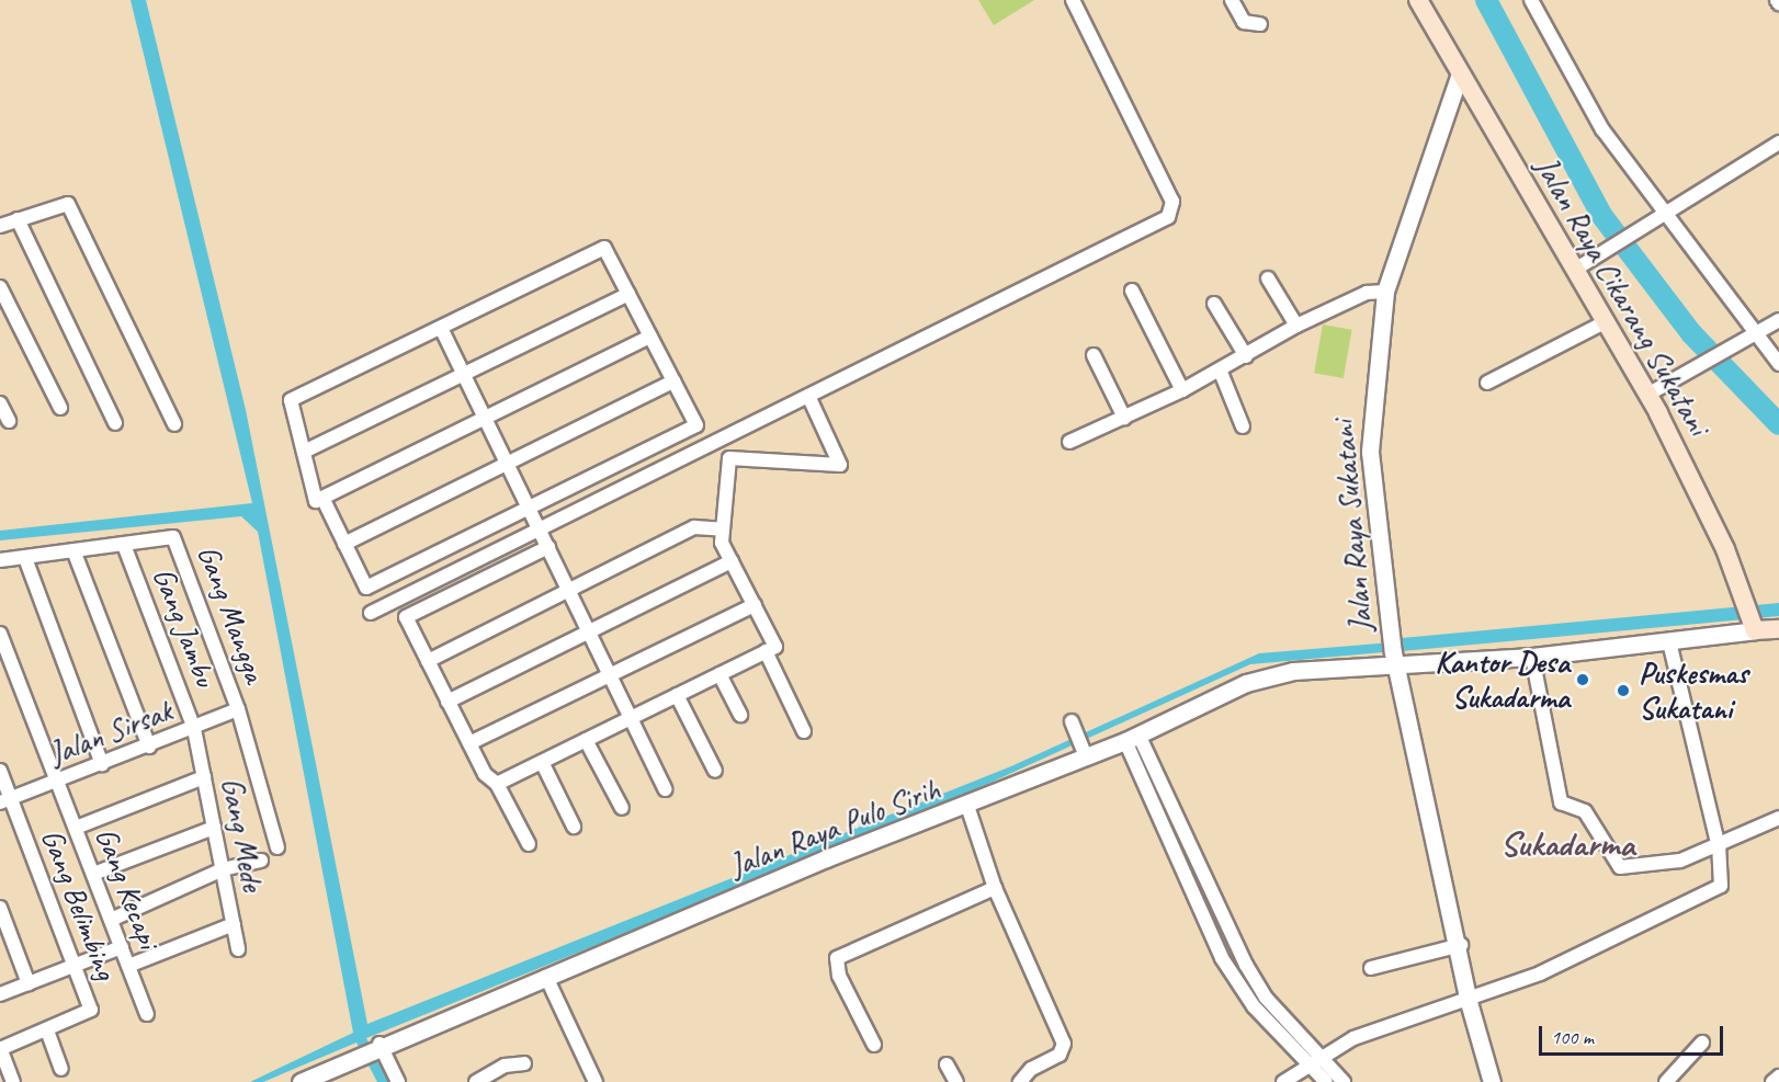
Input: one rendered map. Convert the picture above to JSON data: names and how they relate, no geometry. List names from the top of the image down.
{
  "streets": {
    "main road": ["Jalan Raya Cikarang Sukatani", "Jalan Raya Sukatani"],
    "street": [
      "Gang Mangga",
      "Gang Jambu",
      "Jalan Sirsak",
      "Jalan Raya Pulo Sirih",
      "Gang Mede",
      "Gang Kecapi",
      "Gang Belimbing"
    ]
  },
  "crossings": [
    ["Jalan Raya Cikarang Sukatani", "Jalan Raya Sukatani"],
    ["Jalan Raya Sukatani", "Jalan Raya Pulo Sirih"],
    ["Gang Mangga", "Gang Jambu"],
    ["Gang Mangga", "Jalan Sirsak"],
    ["Gang Jambu", "Jalan Sirsak"],
    ["Gang Jambu", "Gang Mede"],
    ["Jalan Sirsak", "Gang Mede"],
    ["Jalan Sirsak", "Gang Kecapi"],
    ["Jalan Sirsak", "Gang Belimbing"]
  ],
  "districts": ["Sukadarma"],
  "places": ["Kantor Desa Sukadarma", "Puskesmas Sukatani"],
  "scale_bar": "100 m"
}
